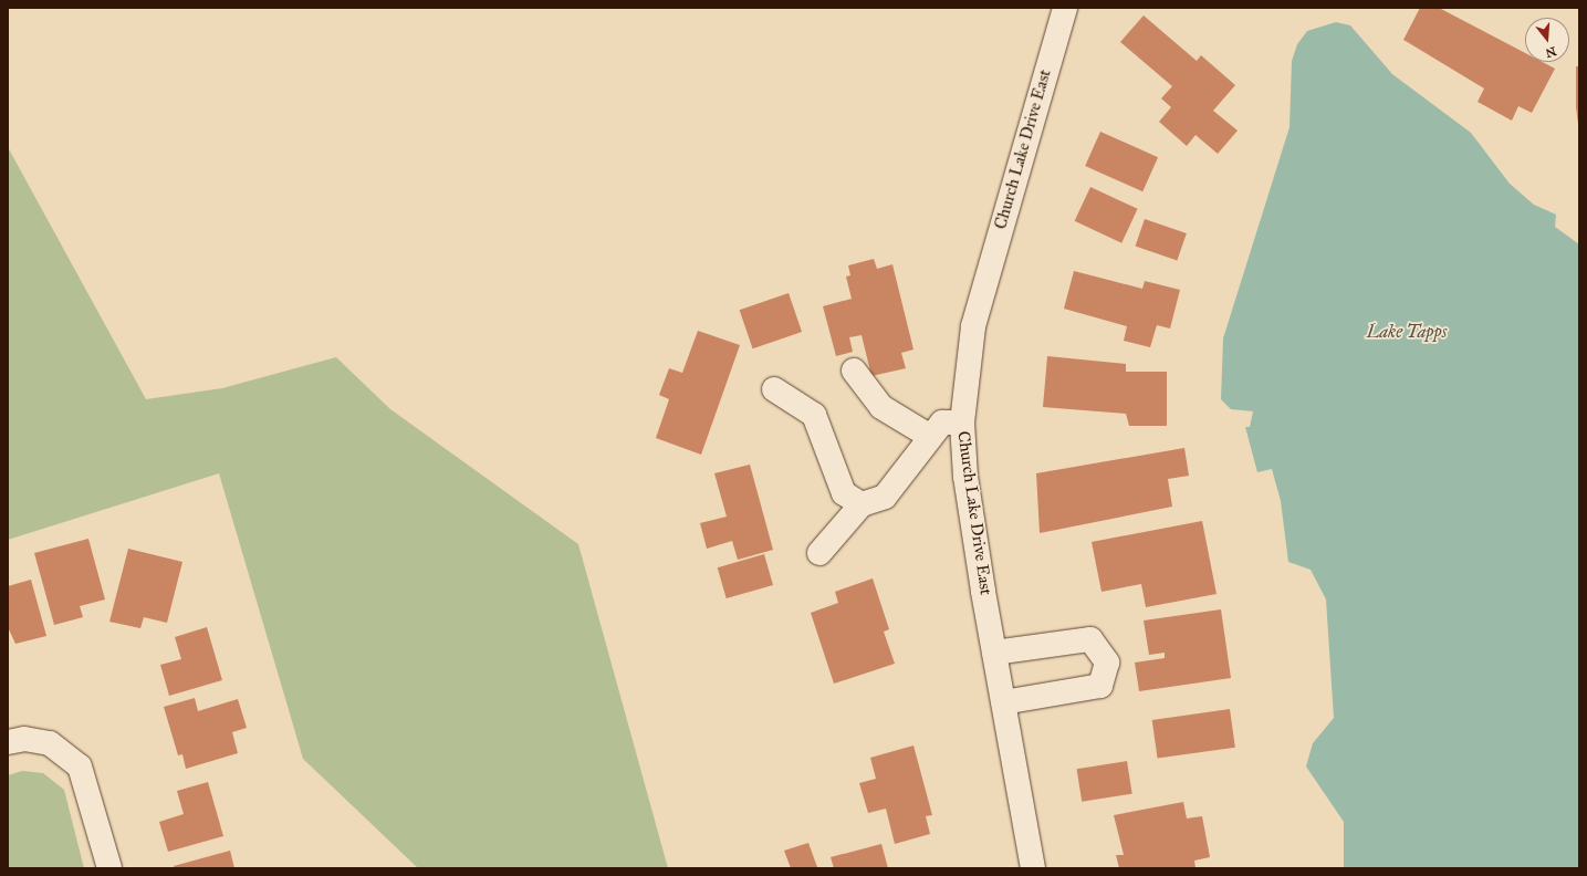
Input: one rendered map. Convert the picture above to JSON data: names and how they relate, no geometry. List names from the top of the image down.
{
  "streets": {
    "street": ["Church Lake Drive East"]
  },
  "water": ["Lake Tapps"],
  "north": "bottom"
}
